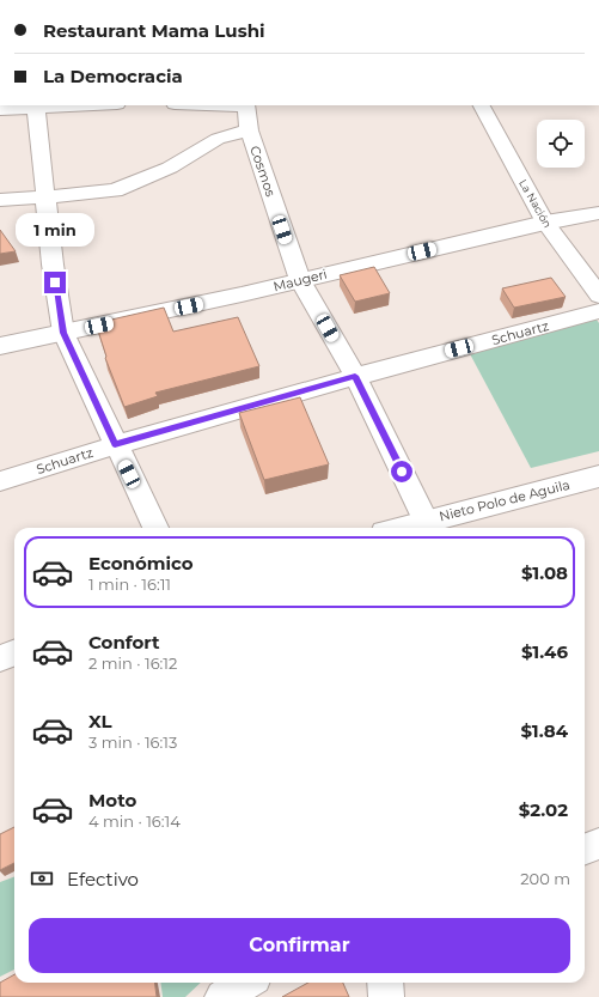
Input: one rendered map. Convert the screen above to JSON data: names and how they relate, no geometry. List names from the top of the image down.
{
  "streets": {
    "street": [
      "Cosmos",
      "La Nación",
      "Maugeri",
      "Schuartz",
      "Nieto Polo de Aguila"
    ]
  },
  "crossings": [
    ["Cosmos", "Maugeri"],
    ["Cosmos", "Schuartz"],
    ["Cosmos", "Nieto Polo de Aguila"],
    ["La Nación", "Maugeri"]
  ],
  "page": {
    "banner": ["Restaurant Mama Lushi", "La Democracia"],
    "bubble": "1 min",
    "list": [
      {
        "name": "Económico",
        "note": "1 min · 16:11",
        "value": "$1.08"
      },
      {
        "name": "Confort",
        "note": "2 min · 16:12",
        "value": "$1.46"
      },
      {
        "name": "XL",
        "note": "3 min · 16:13",
        "value": "$1.84"
      },
      {
        "name": "Moto",
        "note": "4 min · 16:14",
        "value": "$2.02"
      }
    ],
    "pay": ["Efectivo", "200 m"],
    "buttons": "Confirmar"
  }
}
